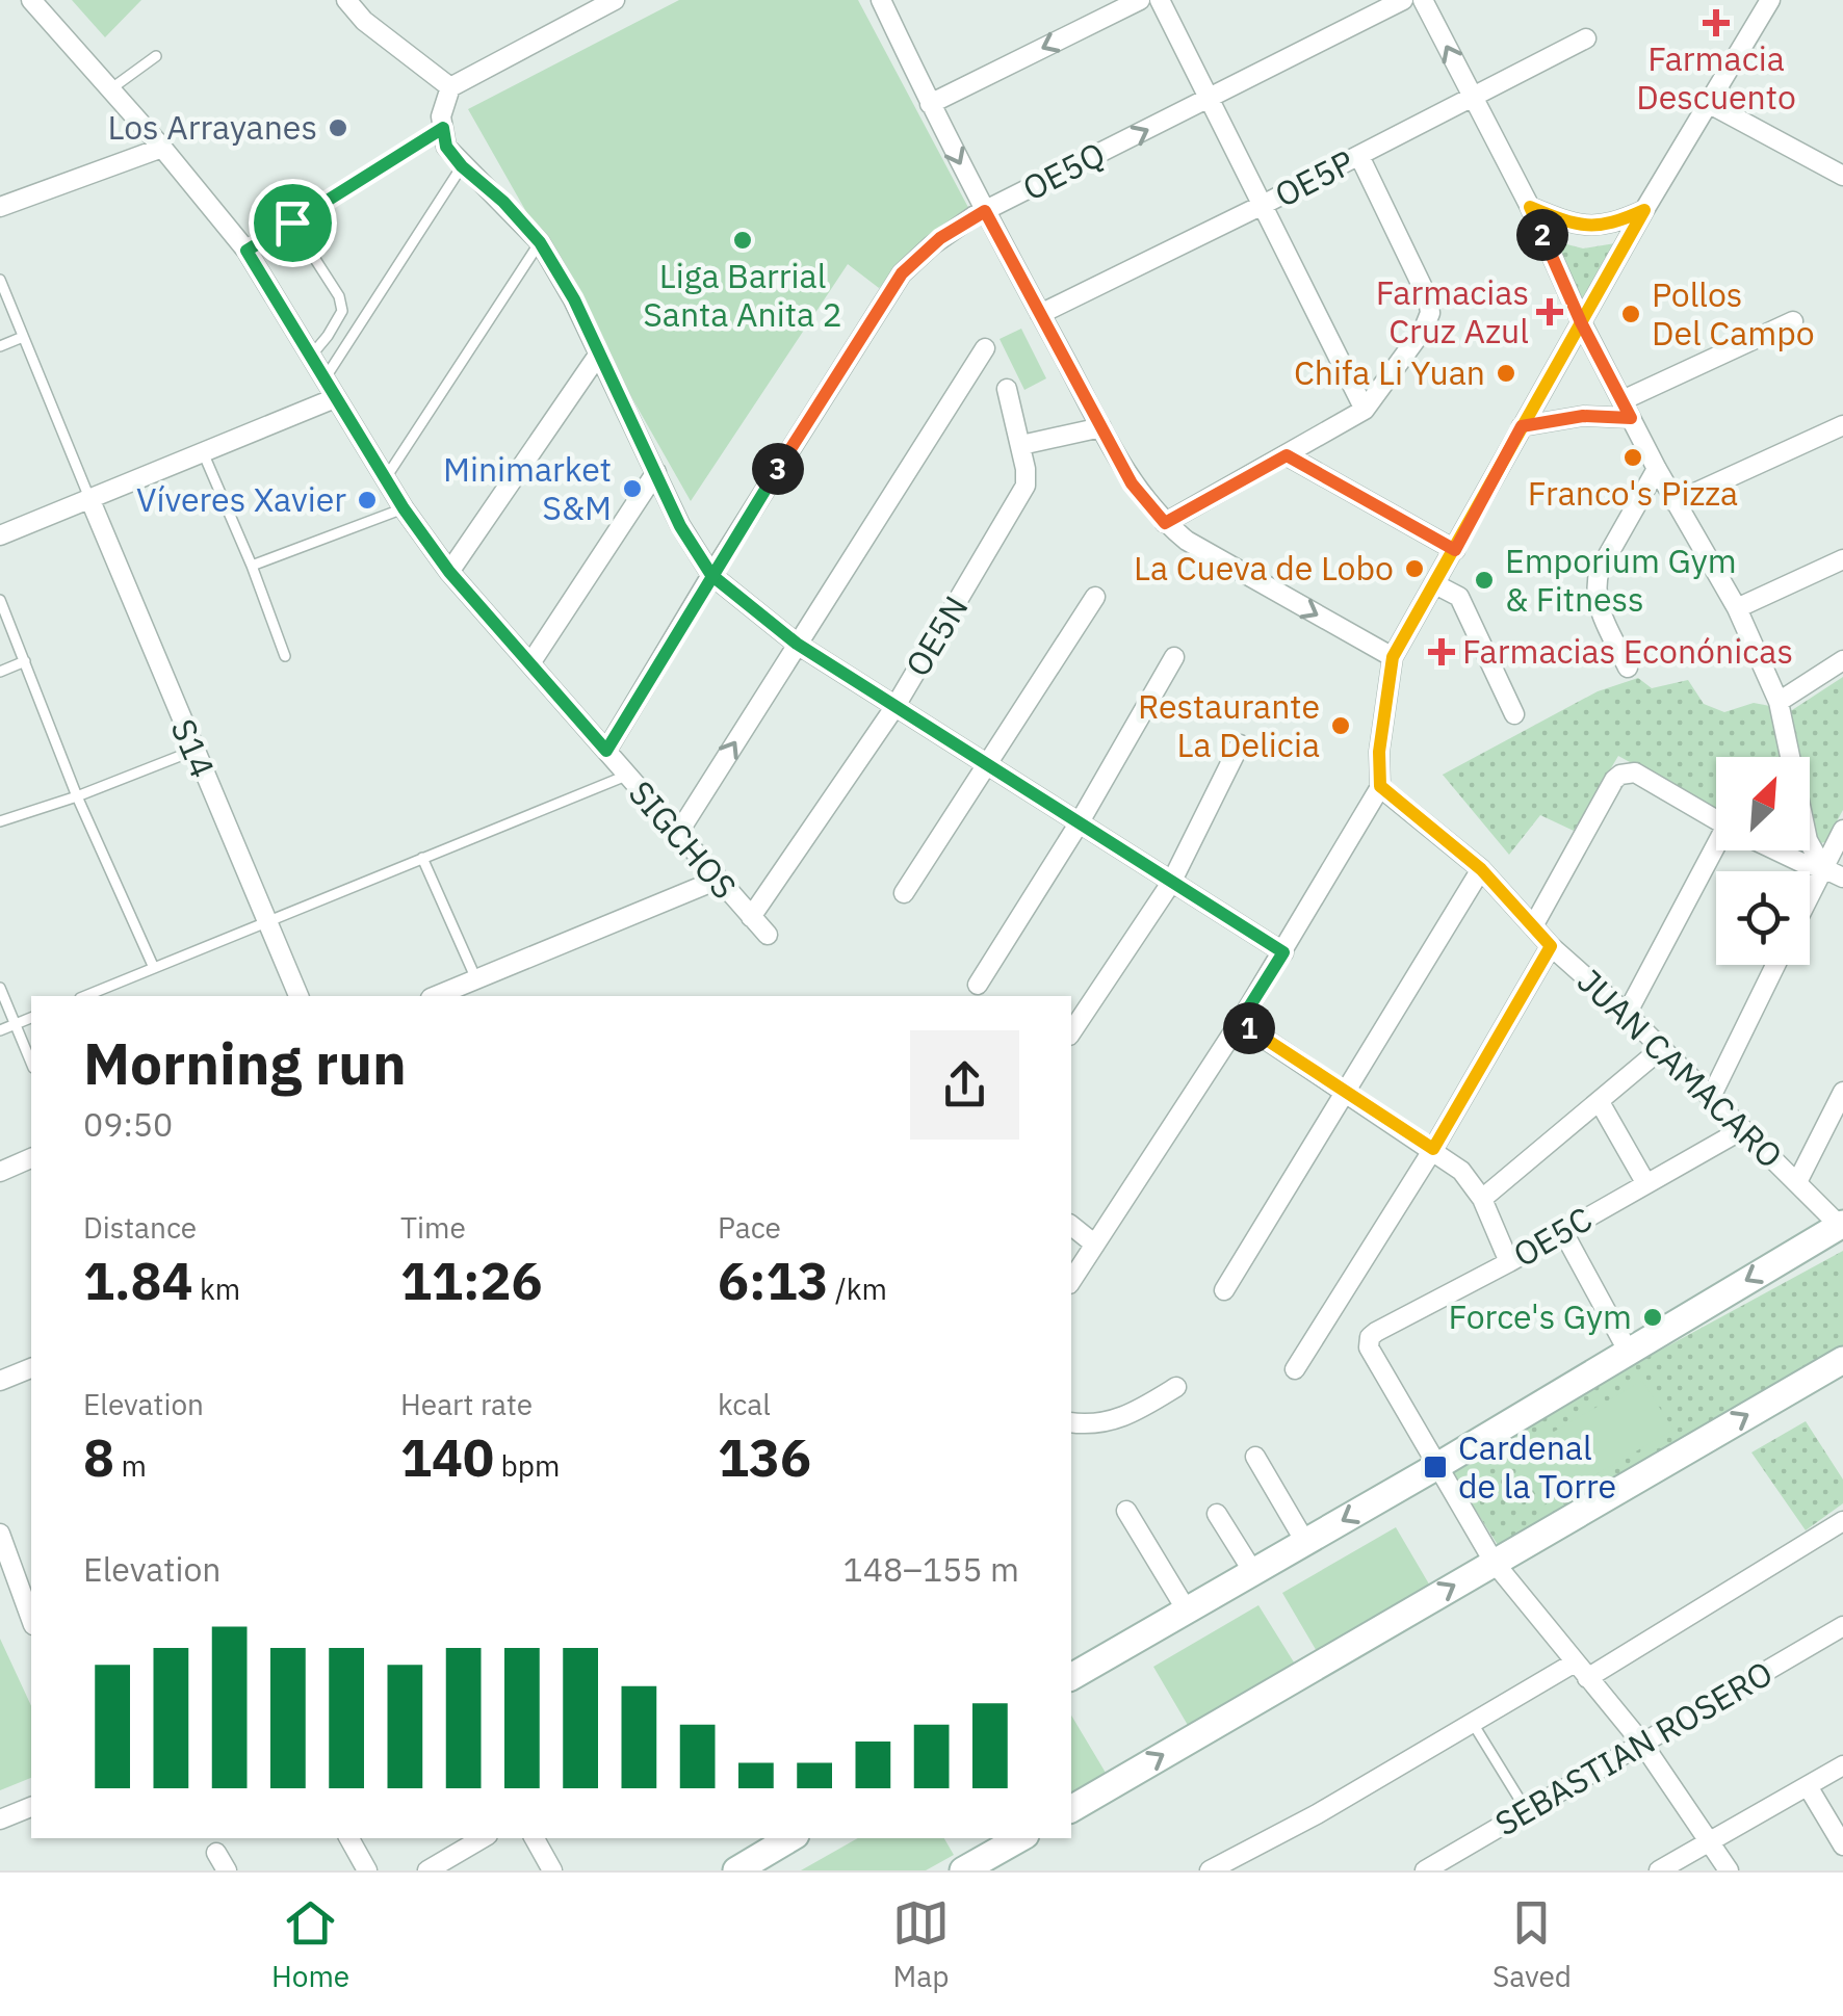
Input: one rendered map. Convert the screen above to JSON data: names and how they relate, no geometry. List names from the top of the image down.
{
  "streets": {
    "street": [
      "OE5Q",
      "OE5P",
      "OE5N",
      "S14",
      "SIGCHOS",
      "JUAN CAMACARO",
      "OE5C",
      "SEBASTIAN ROSERO"
    ]
  },
  "crossings": [
    ["OE5Q", "SIGCHOS"],
    ["OE5N", "SIGCHOS"],
    ["JUAN CAMACARO", "OE5C"]
  ],
  "places": {
    "health": ["Farmacia Descuento", "Farmacias Cruz Azul", "Farmacias Econónicas"],
    "other": [
      "Los Arrayanes",
      "Liga Barrial Santa Anita 2",
      "Pollos Del Campo",
      "Chifa Li Yuan",
      "Franco's Pizza",
      "Minimarket S&M",
      "Víveres Xavier",
      "La Cueva de Lobo",
      "Emporium Gym & Fitness",
      "Restaurante La Delicia",
      "Force's Gym"
    ],
    "transit": ["Cardenal de la Torre"]
  },
  "north": "top right",
  "page": {
    "pins": ["2", "3", "1"],
    "heading": ["Morning run", "09:50"],
    "stats": [
      ["Distance", "1.84 km"],
      ["Time", "11:26"],
      ["Pace", "6:13 /km"],
      ["Elevation", "8 m"],
      ["Heart rate", "140 bpm"],
      ["kcal", "136"]
    ],
    "chart": ["Elevation", "148–155 m"],
    "tabs": ["Home", "Map", "Saved"]
  }
}
